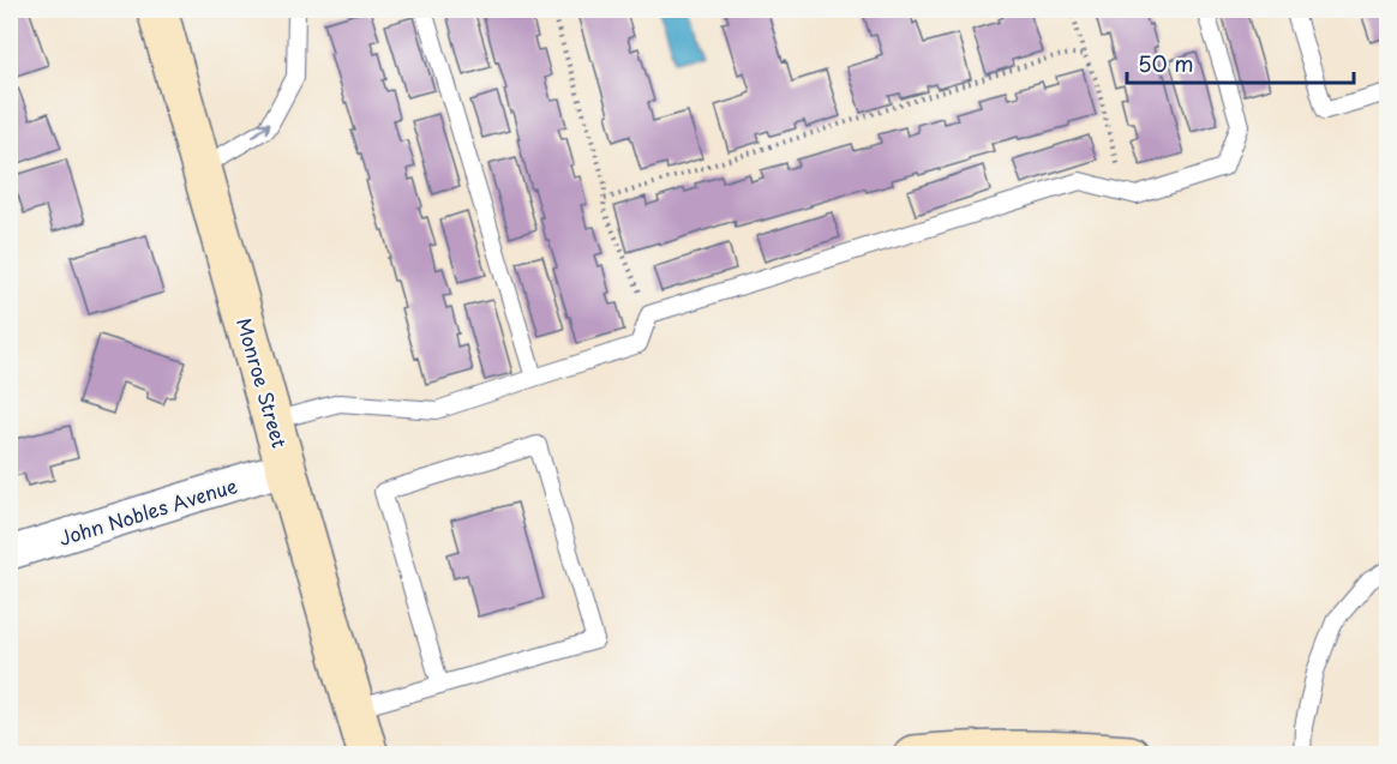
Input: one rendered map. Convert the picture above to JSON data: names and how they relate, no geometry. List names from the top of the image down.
{
  "streets": {
    "main road": ["Monroe Street"],
    "street": ["John Nobles Avenue"]
  },
  "crossings": [
    ["Monroe Street", "John Nobles Avenue"]
  ],
  "scale_bar": "50 m"
}
